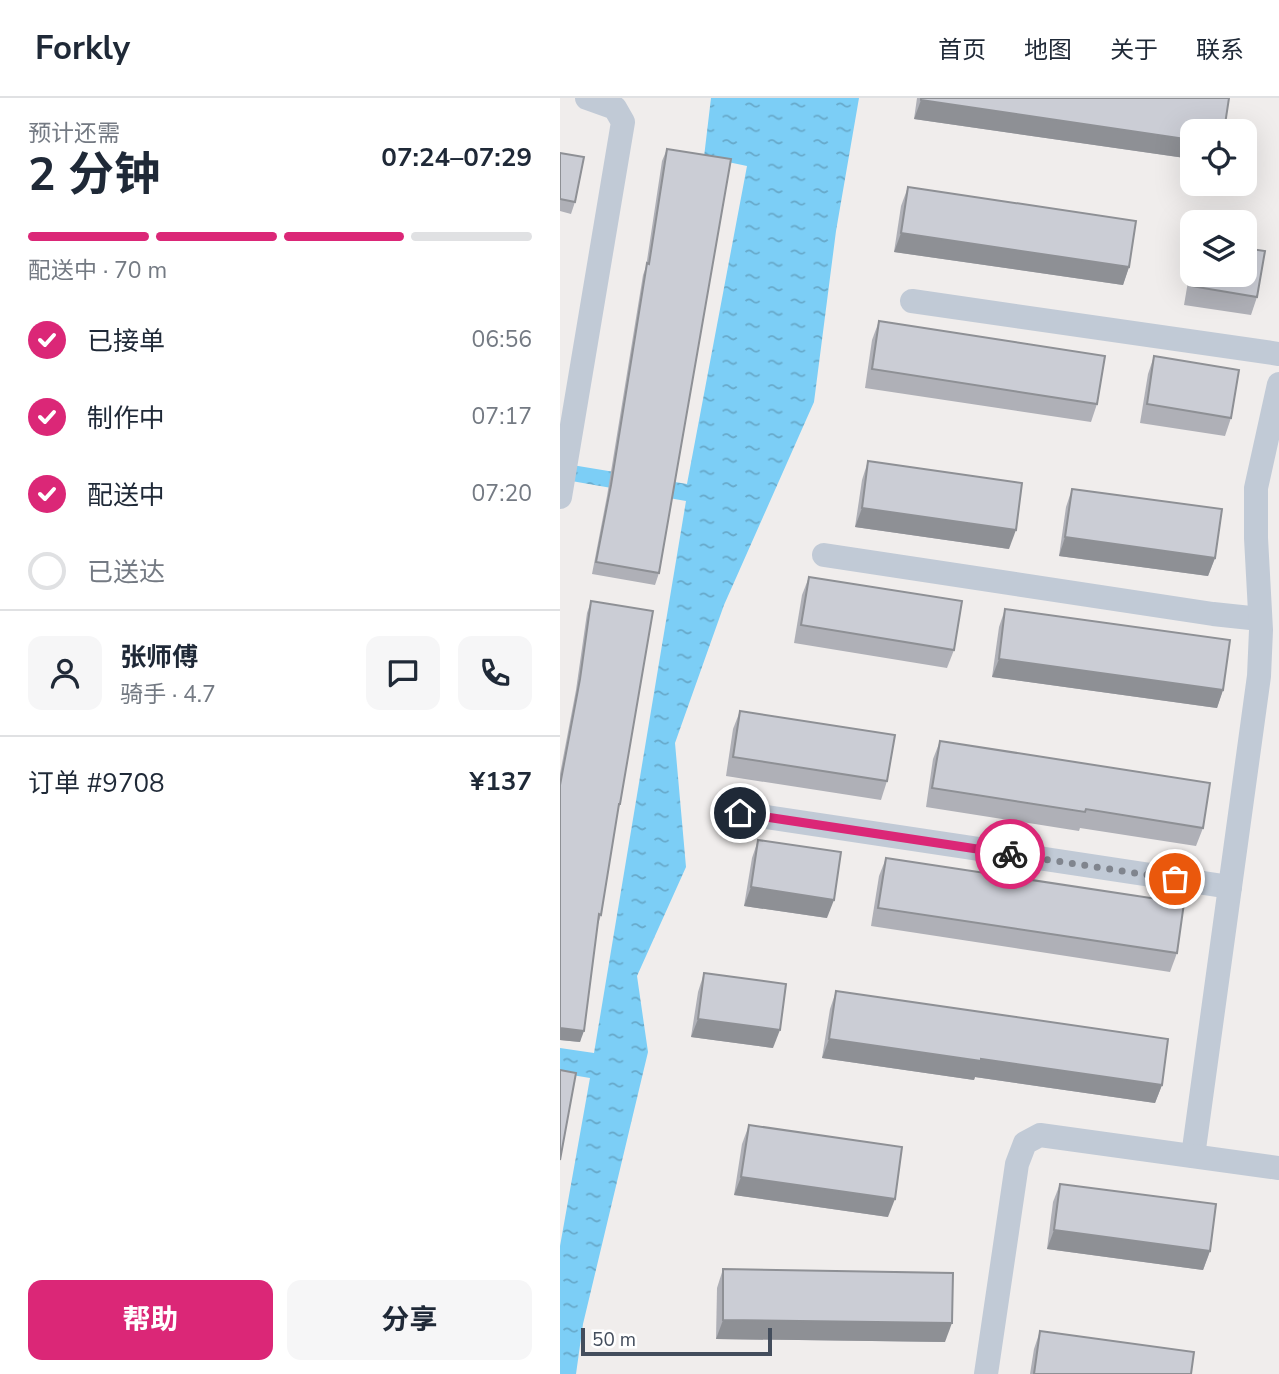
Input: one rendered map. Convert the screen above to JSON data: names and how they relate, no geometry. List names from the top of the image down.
{
  "scale_bar": "50 m",
  "page": {
    "header": "Forkly",
    "nav": [
      "首页",
      "地图",
      "关于",
      "联系"
    ],
    "heading": ["2 分钟", "预计还需", "07:24–07:29"],
    "panel": [
      "张师傅",
      "骑手 · 4.7",
      "订单 #9708",
      "¥137"
    ],
    "bar": "配送中 · 70 m",
    "list": [
      ["已接单", "06:56"],
      ["制作中", "07:17"],
      ["配送中", "07:20"],
      "已送达"
    ],
    "buttons": ["帮助", "分享"],
    "scale": "50 m"
  }
}
